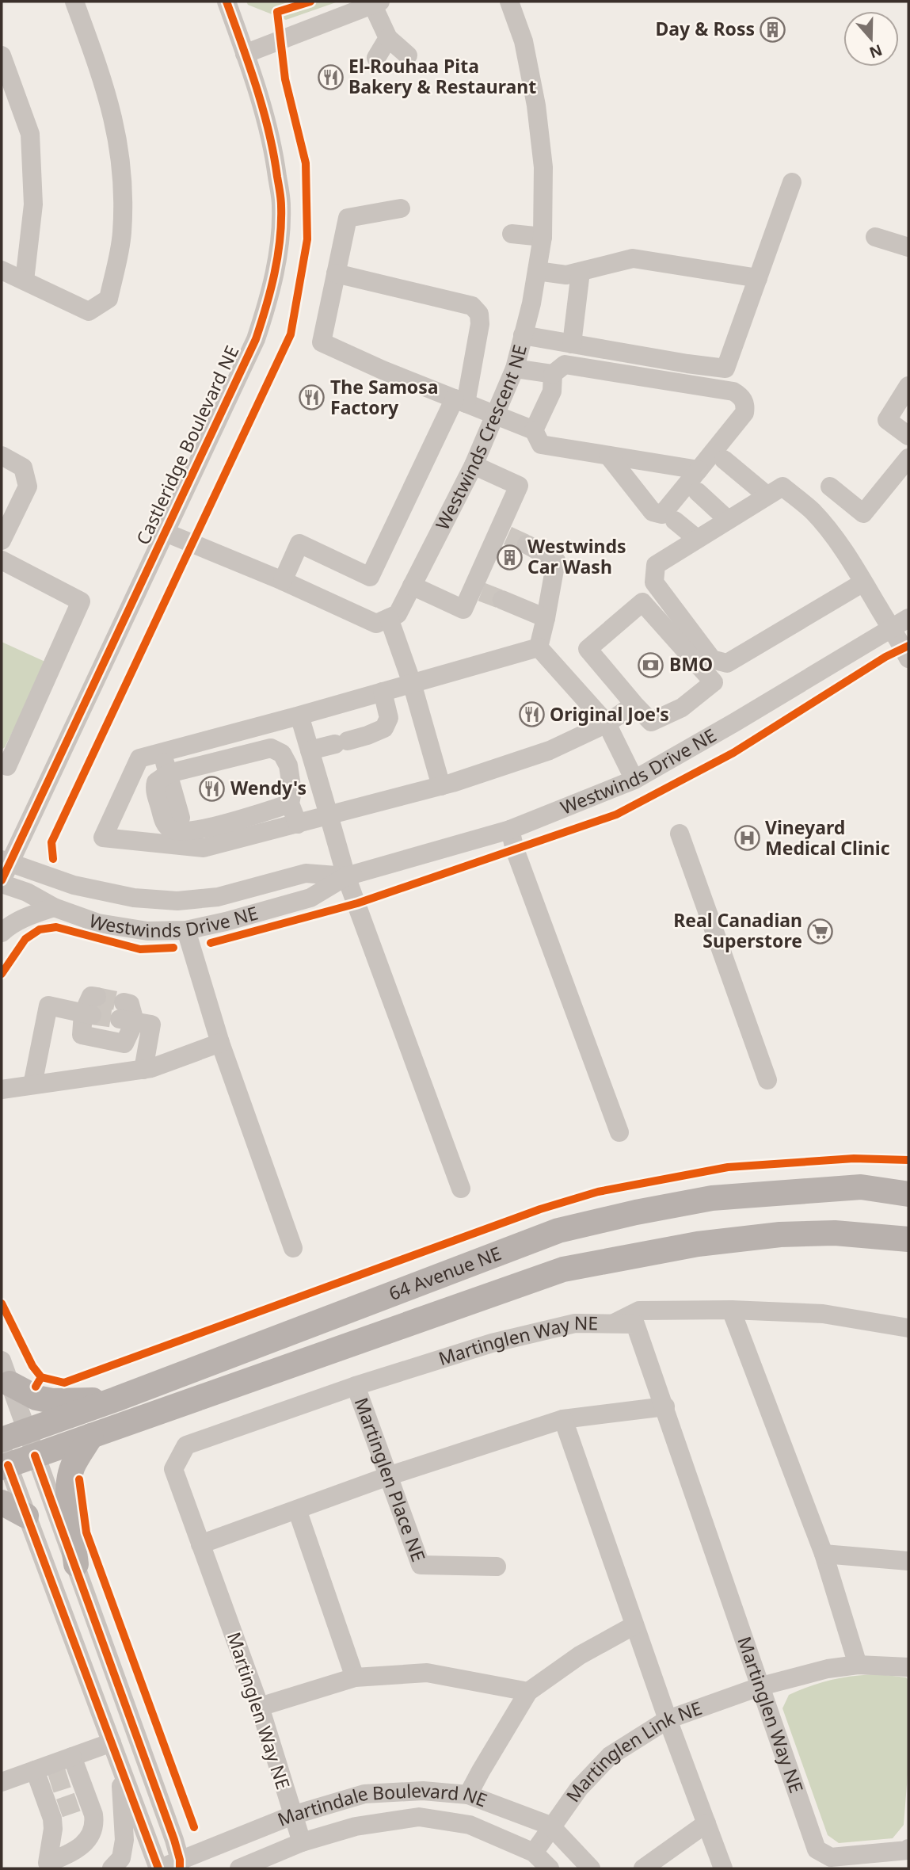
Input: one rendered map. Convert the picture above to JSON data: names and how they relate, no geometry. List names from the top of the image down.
{
  "streets": {
    "main road": ["64 Avenue NE"],
    "street": [
      "Westwinds Crescent NE",
      "Castleridge Boulevard NE",
      "Westwinds Drive NE",
      "Martinglen Way NE",
      "Martinglen Place NE",
      "Martinglen Link NE",
      "Martindale Boulevard NE"
    ]
  },
  "crossings": [
    ["Castleridge Boulevard NE", "Westwinds Drive NE"],
    ["Martinglen Way NE", "Martinglen Place NE"],
    ["Martinglen Way NE", "Martinglen Link NE"],
    ["Martinglen Way NE", "Martindale Boulevard NE"],
    ["Martinglen Link NE", "Martindale Boulevard NE"]
  ],
  "places": {
    "building": ["Day & Ross", "Westwinds Car Wash"],
    "restaurant": [
      "El-Rouhaa Pita Bakery & Restaurant",
      "The Samosa Factory",
      "Original Joe's",
      "Wendy's"
    ],
    "bank": ["BMO"],
    "hospital": ["Vineyard Medical Clinic"],
    "supermarket": ["Real Canadian Superstore"]
  },
  "north": "bottom"
}
